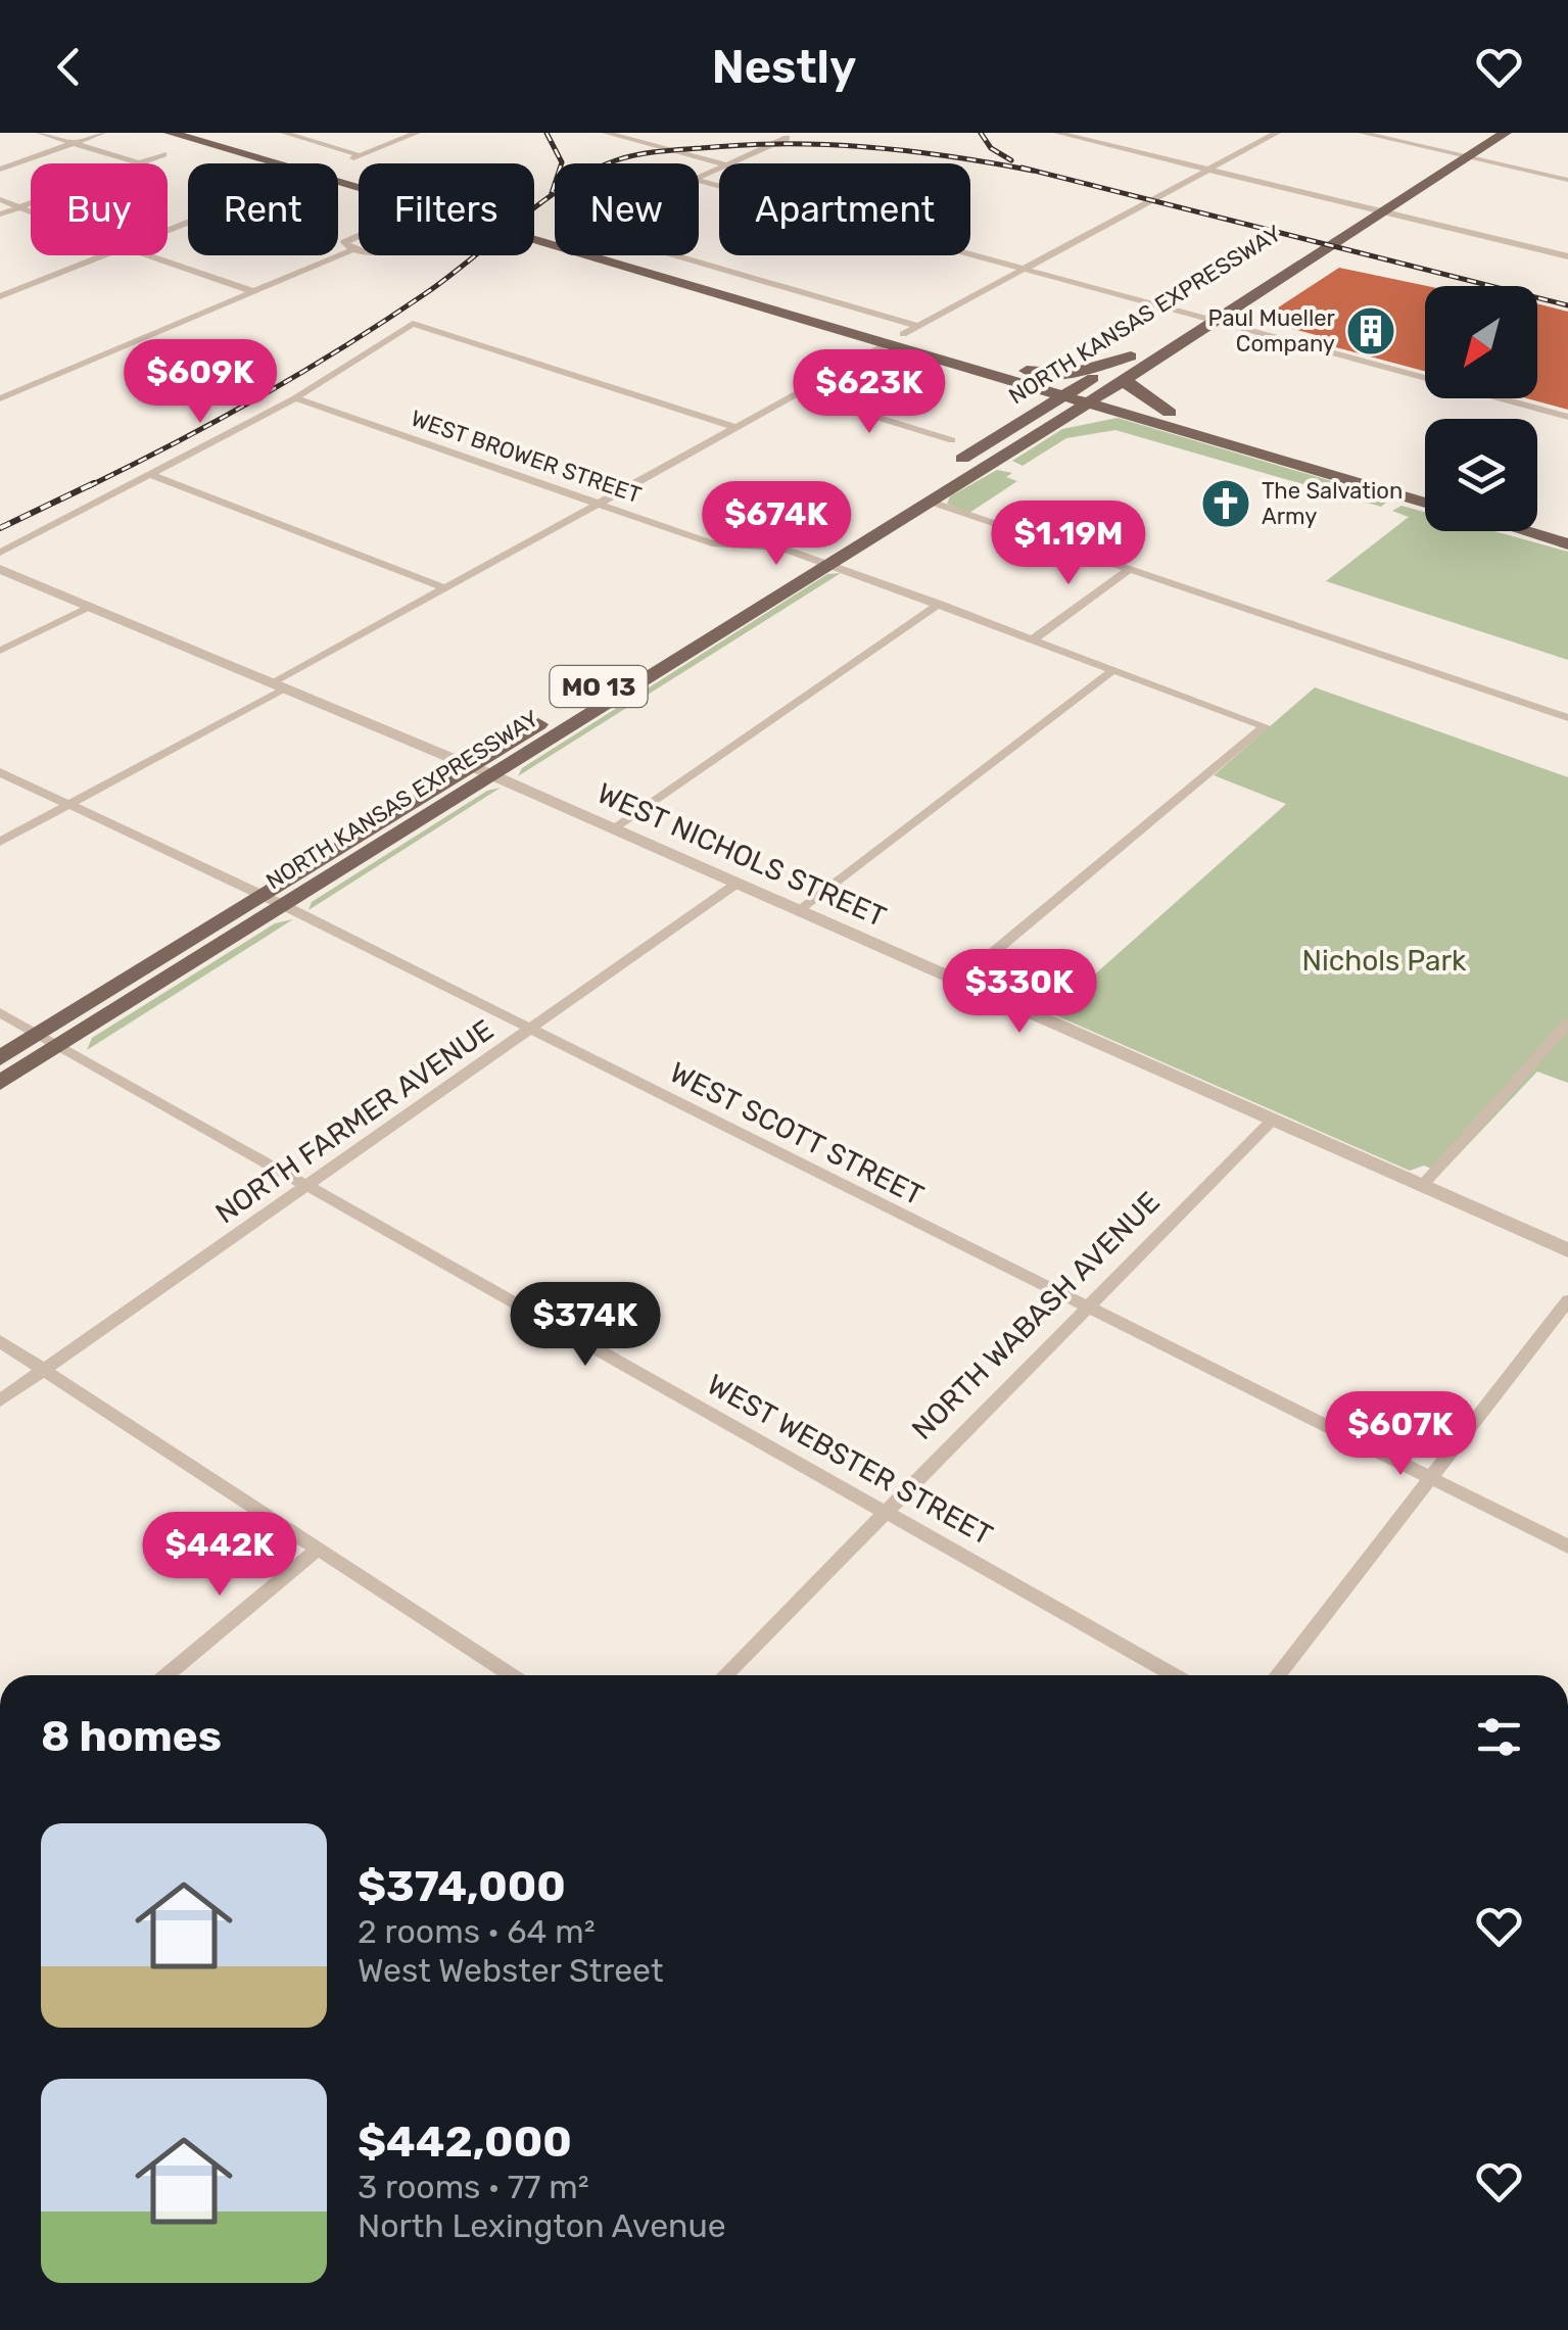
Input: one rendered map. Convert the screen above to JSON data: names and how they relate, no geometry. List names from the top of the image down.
{
  "streets": {
    "main road": ["NORTH KANSAS EXPRESSWAY", "MO 13"],
    "street": [
      "WEST BROWER STREET",
      "WEST NICHOLS STREET",
      "NORTH FARMER AVENUE",
      "WEST SCOTT STREET",
      "NORTH WABASH AVENUE",
      "WEST WEBSTER STREET"
    ]
  },
  "crossings": [
    ["NORTH KANSAS EXPRESSWAY", "WEST BROWER STREET"],
    ["NORTH KANSAS EXPRESSWAY", "WEST NICHOLS STREET"],
    ["NORTH KANSAS EXPRESSWAY", "WEST SCOTT STREET"],
    ["NORTH KANSAS EXPRESSWAY", "WEST WEBSTER STREET"],
    ["WEST BROWER STREET", "WEST NICHOLS STREET"],
    ["WEST NICHOLS STREET", "NORTH FARMER AVENUE"],
    ["WEST NICHOLS STREET", "NORTH WABASH AVENUE"],
    ["NORTH FARMER AVENUE", "WEST SCOTT STREET"],
    ["NORTH FARMER AVENUE", "WEST WEBSTER STREET"],
    ["WEST SCOTT STREET", "NORTH WABASH AVENUE"],
    ["NORTH WABASH AVENUE", "WEST WEBSTER STREET"]
  ],
  "parks": ["Nichols Park"],
  "places": {
    "building": ["Paul Mueller Company"],
    "church": ["The Salvation Army"]
  },
  "north": "bottom left",
  "page": {
    "header": "Nestly",
    "chip": [
      "Buy",
      "Rent",
      "Filters",
      "New",
      "Apartment"
    ],
    "price": [
      "$609K",
      "$623K",
      "$674K",
      "$1.19M",
      "$330K",
      "$374K",
      "$607K",
      "$442K"
    ],
    "heading": "8 homes",
    "list": [
      {
        "name": "$374,000",
        "note": "2 rooms · 64 m² · West Webster Street"
      },
      {
        "name": "$442,000",
        "note": "3 rooms · 77 m² · North Lexington Avenue"
      }
    ]
  }
}
